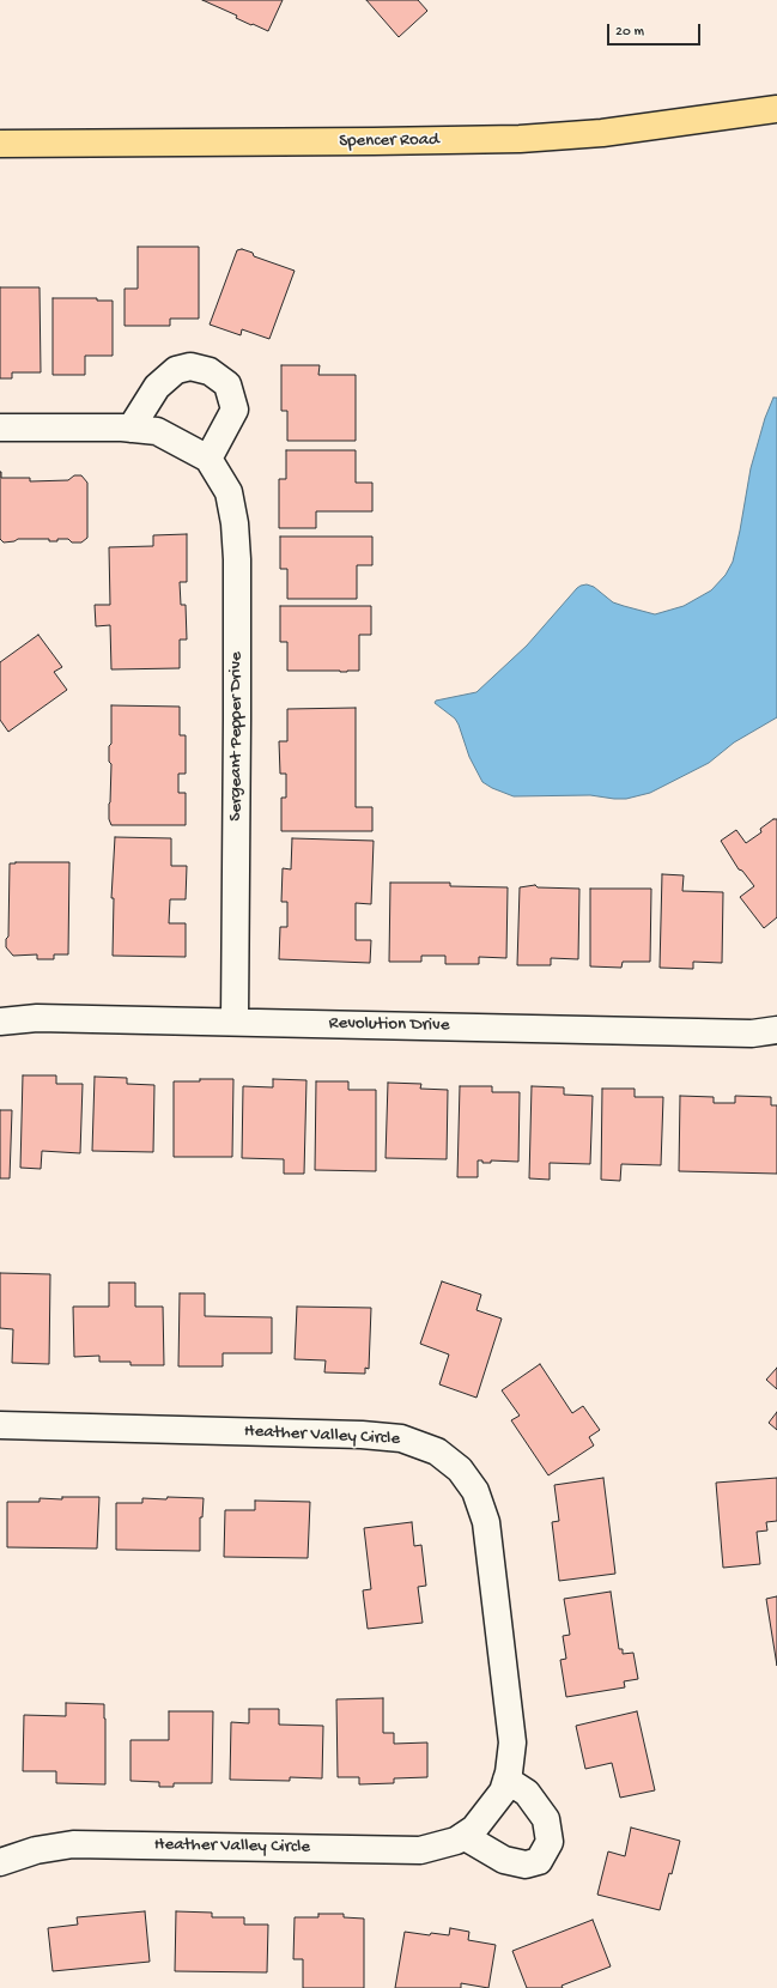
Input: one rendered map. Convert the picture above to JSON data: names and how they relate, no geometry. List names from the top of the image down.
{
  "streets": {
    "main road": ["Spencer Road"],
    "street": ["Sergeant Pepper Drive", "Revolution Drive", "Heather Valley Circle"]
  },
  "crossings": [
    ["Sergeant Pepper Drive", "Revolution Drive"]
  ],
  "scale_bar": "20 m"
}
